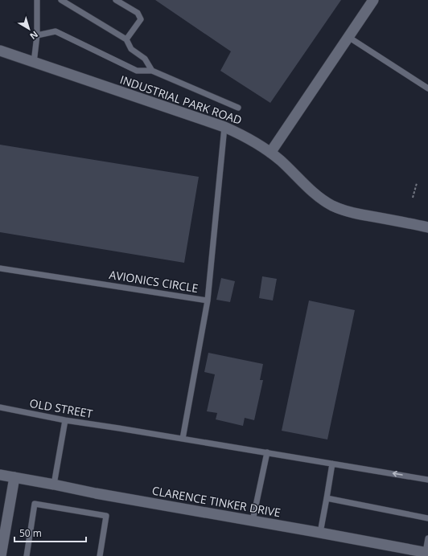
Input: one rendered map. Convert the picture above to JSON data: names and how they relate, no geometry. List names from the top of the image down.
{
  "streets": {
    "street": ["INDUSTRIAL PARK ROAD", "CLARENCE TINKER DRIVE"],
    "lane": ["AVIONICS CIRCLE", "OLD STREET"]
  },
  "crossings": [
    ["INDUSTRIAL PARK ROAD", "AVIONICS CIRCLE"]
  ],
  "scale_bar": "50 m",
  "north": "bottom right"
}
